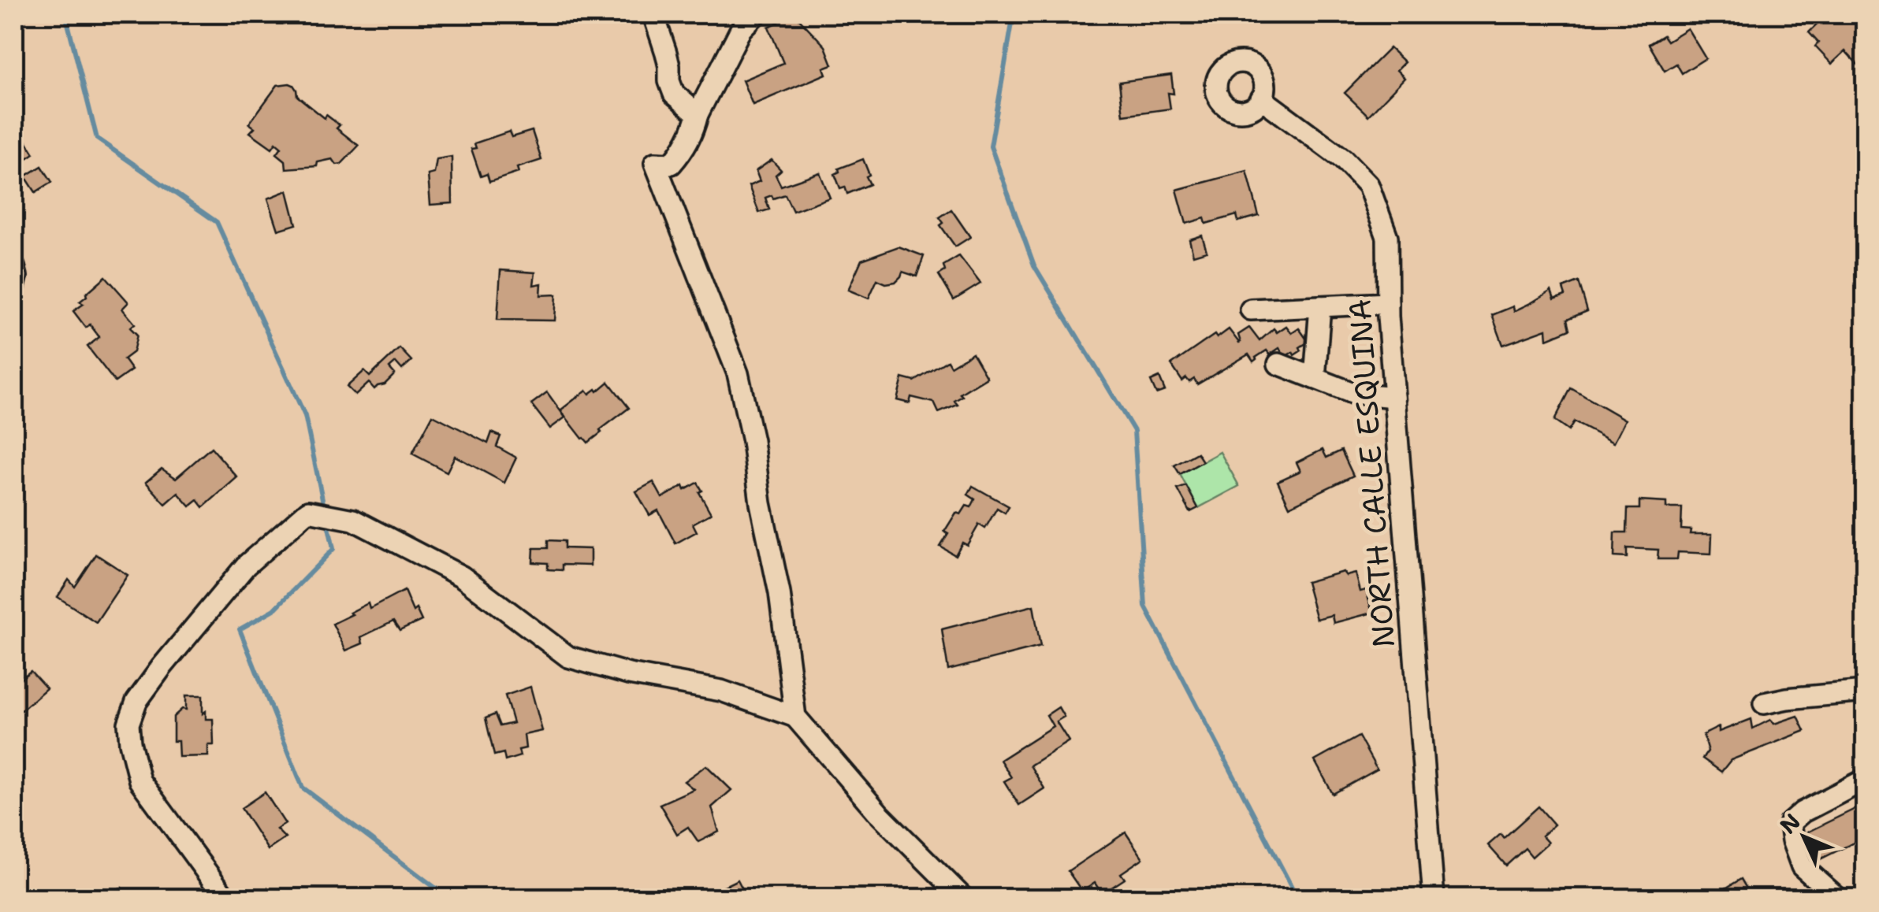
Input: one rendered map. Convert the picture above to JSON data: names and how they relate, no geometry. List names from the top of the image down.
{
  "streets": {
    "street": ["NORTH CALLE ESQUINA"]
  },
  "north": "top left"
}
